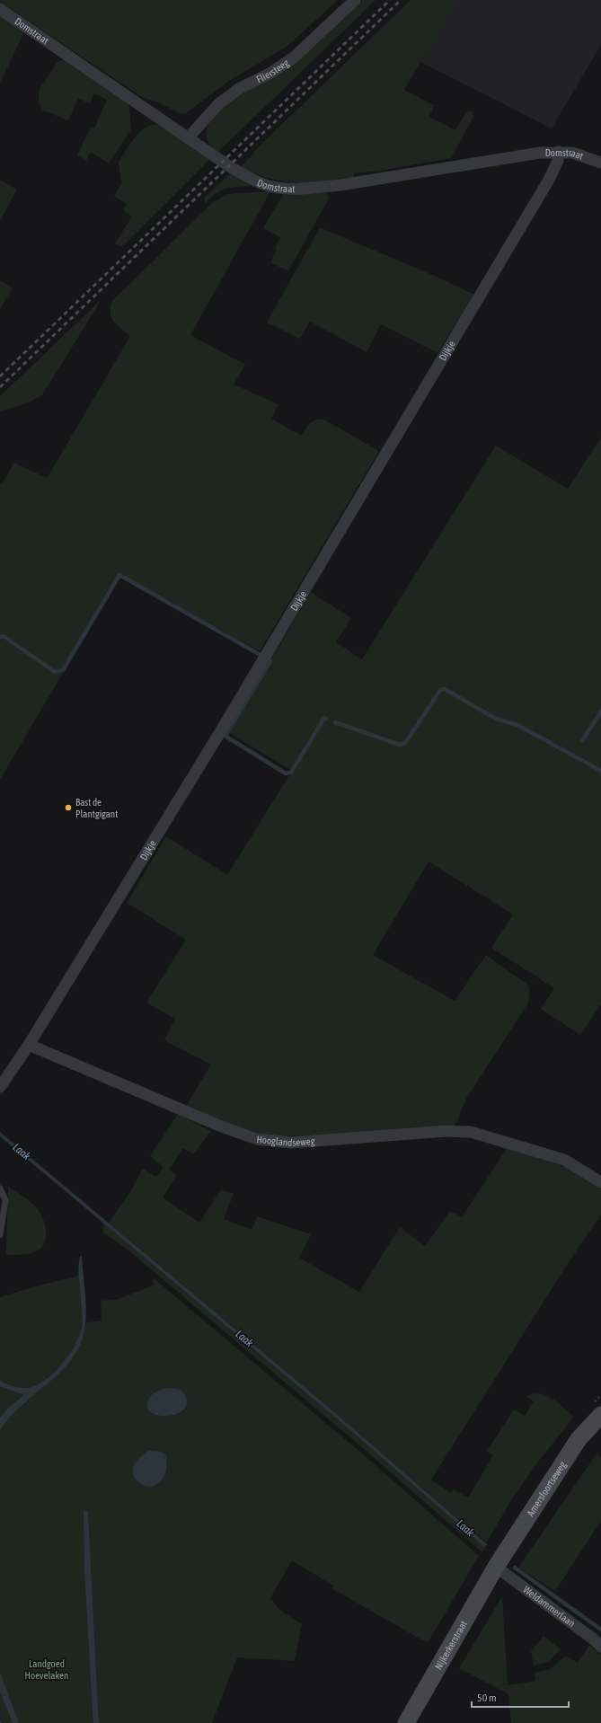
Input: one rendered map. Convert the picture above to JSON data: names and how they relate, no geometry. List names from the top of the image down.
{
  "streets": {
    "main road": ["Amersfoortseweg", "Nijkerkerstraat"],
    "street": [
      "Domstraat",
      "Fliersteeg",
      "Dijkje",
      "Hooglandseweg",
      "Weldammerlaan"
    ]
  },
  "crossings": [
    ["Domstraat", "Fliersteeg"],
    ["Domstraat", "Dijkje"],
    ["Dijkje", "Hooglandseweg"],
    ["Amersfoortseweg", "Weldammerlaan"],
    ["Amersfoortseweg", "Nijkerkerstraat"],
    ["Weldammerlaan", "Nijkerkerstraat"]
  ],
  "water": ["Laak"],
  "parks": ["Landgoed Hoevelaken"],
  "places": ["Bast de Plantgigant"],
  "scale_bar": "50 m"
}
